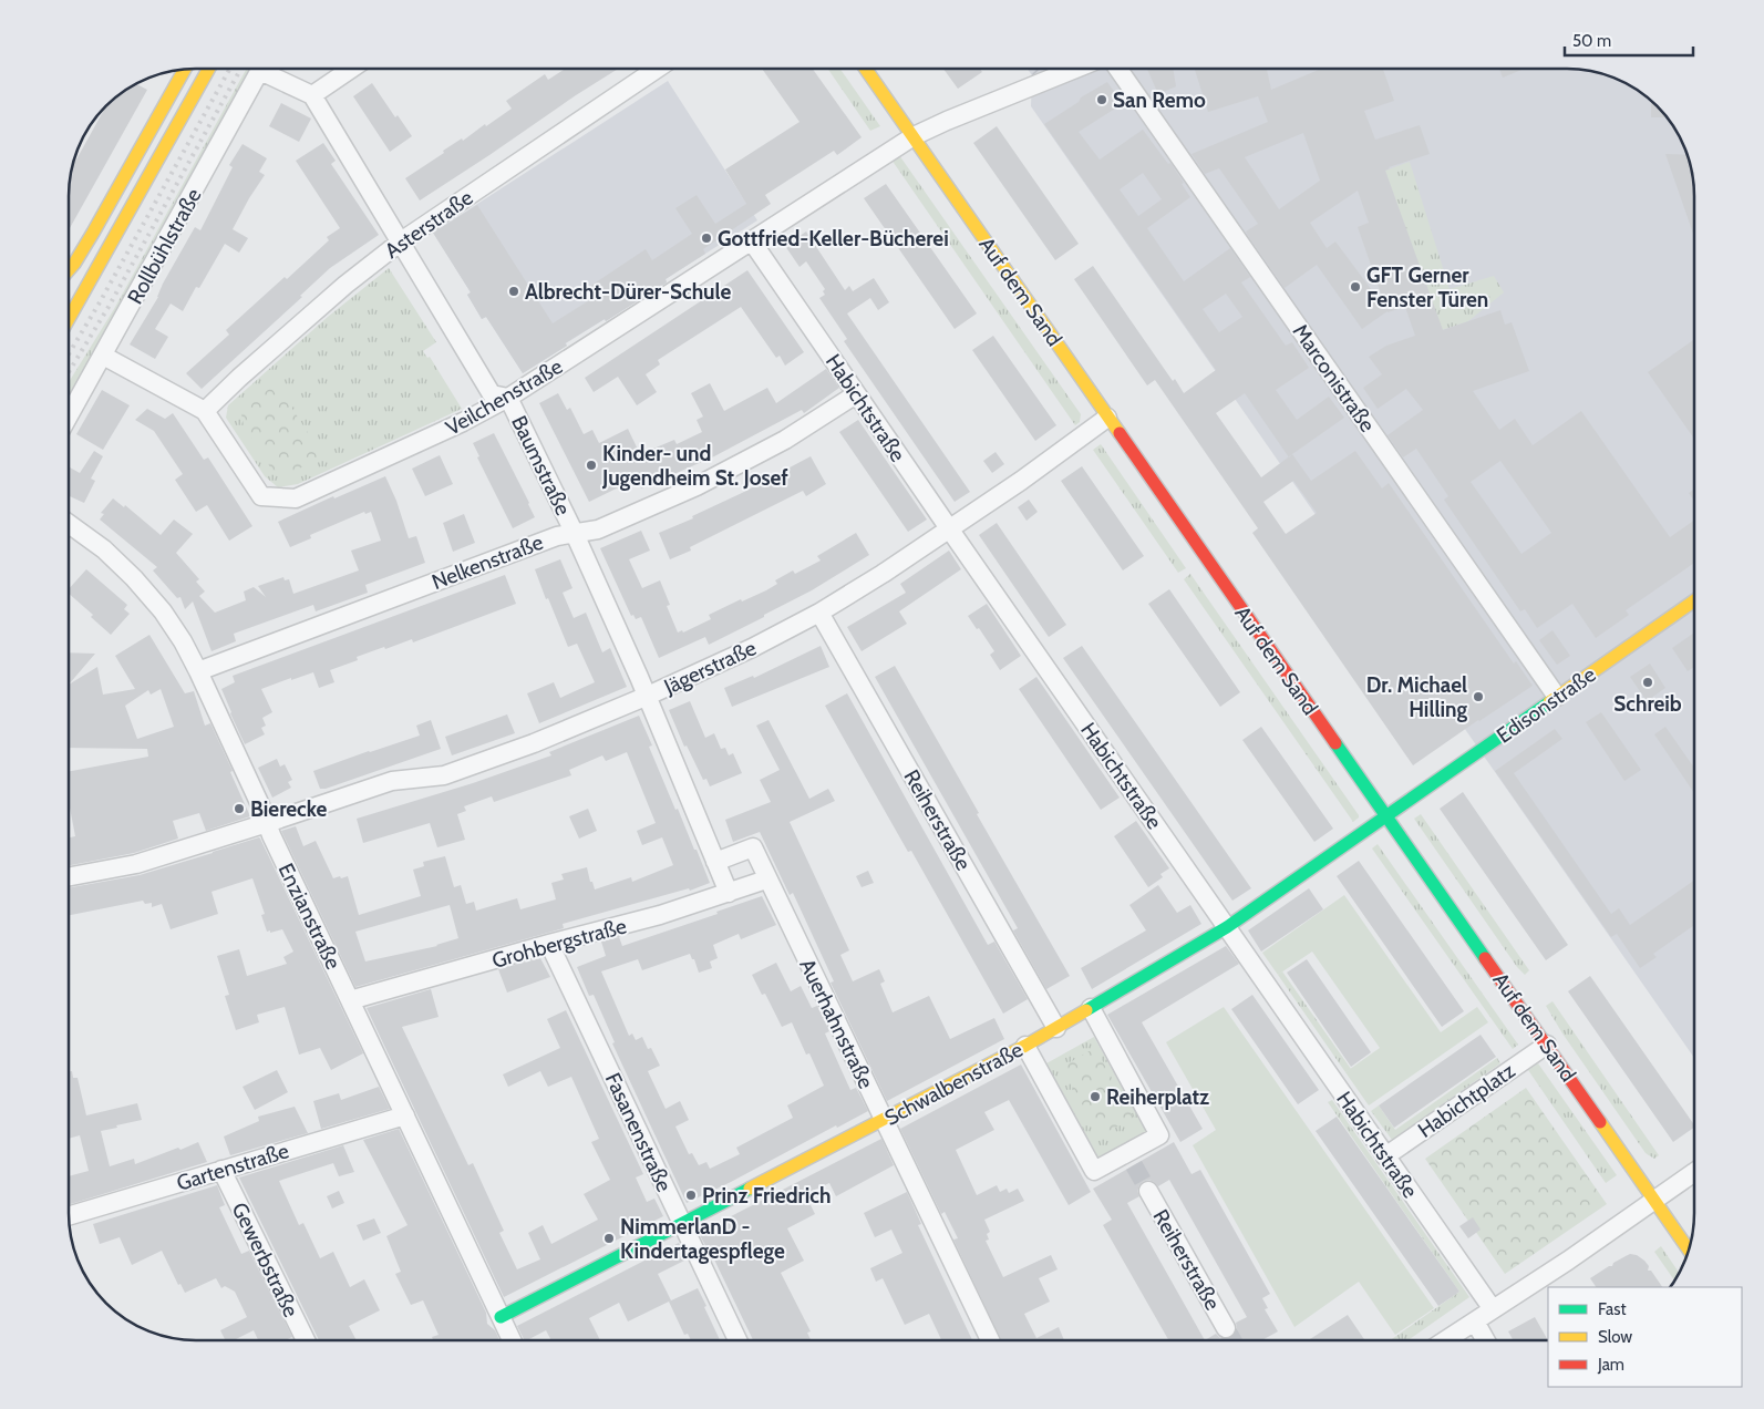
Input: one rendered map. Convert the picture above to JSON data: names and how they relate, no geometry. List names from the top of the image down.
{
  "streets": {
    "street": [
      "Asterstraße",
      "Rollbühlstraße",
      "Auf dem Sand",
      "Marconistraße",
      "Veilchenstraße",
      "Habichtstraße",
      "Baumstraße",
      "Nelkenstraße",
      "Jägerstraße",
      "Edisonstraße",
      "Reiherstraße",
      "Enzianstraße",
      "Grohbergstraße",
      "Auerhahnstraße",
      "Schwalbenstraße",
      "Habichtplatz",
      "Fasanenstraße",
      "Gartenstraße",
      "Gewerbstraße"
    ]
  },
  "crossings": [
    ["Asterstraße", "Veilchenstraße"],
    ["Asterstraße", "Baumstraße"],
    ["Rollbühlstraße", "Veilchenstraße"],
    ["Auf dem Sand", "Veilchenstraße"],
    ["Auf dem Sand", "Jägerstraße"],
    ["Auf dem Sand", "Edisonstraße"],
    ["Auf dem Sand", "Schwalbenstraße"],
    ["Auf dem Sand", "Habichtplatz"],
    ["Marconistraße", "Edisonstraße"],
    ["Veilchenstraße", "Habichtstraße"],
    ["Veilchenstraße", "Baumstraße"],
    ["Habichtstraße", "Nelkenstraße"],
    ["Habichtstraße", "Jägerstraße"],
    ["Habichtstraße", "Schwalbenstraße"],
    ["Habichtstraße", "Habichtplatz"],
    ["Baumstraße", "Nelkenstraße"],
    ["Baumstraße", "Jägerstraße"],
    ["Baumstraße", "Grohbergstraße"],
    ["Baumstraße", "Auerhahnstraße"],
    ["Nelkenstraße", "Enzianstraße"],
    ["Jägerstraße", "Reiherstraße"],
    ["Jägerstraße", "Enzianstraße"],
    ["Edisonstraße", "Schwalbenstraße"],
    ["Reiherstraße", "Schwalbenstraße"],
    ["Enzianstraße", "Grohbergstraße"],
    ["Enzianstraße", "Schwalbenstraße"],
    ["Enzianstraße", "Gartenstraße"],
    ["Grohbergstraße", "Auerhahnstraße"],
    ["Grohbergstraße", "Fasanenstraße"],
    ["Auerhahnstraße", "Schwalbenstraße"],
    ["Schwalbenstraße", "Fasanenstraße"],
    ["Gartenstraße", "Gewerbstraße"]
  ],
  "places": [
    "San Remo",
    "Gottfried-Keller-Bücherei",
    "GFT Gerner Fenster Türen",
    "Albrecht-Dürer-Schule",
    "Kinder- und Jugendheim St. Josef",
    "Schreib",
    "Dr. Michael Hilling",
    "Bierecke",
    "Reiherplatz",
    "Prinz Friedrich",
    "NimmerlanD - Kindertagespflege"
  ],
  "legend": ["Fast", "Slow", "Jam"],
  "scale_bar": "50 m"
}
